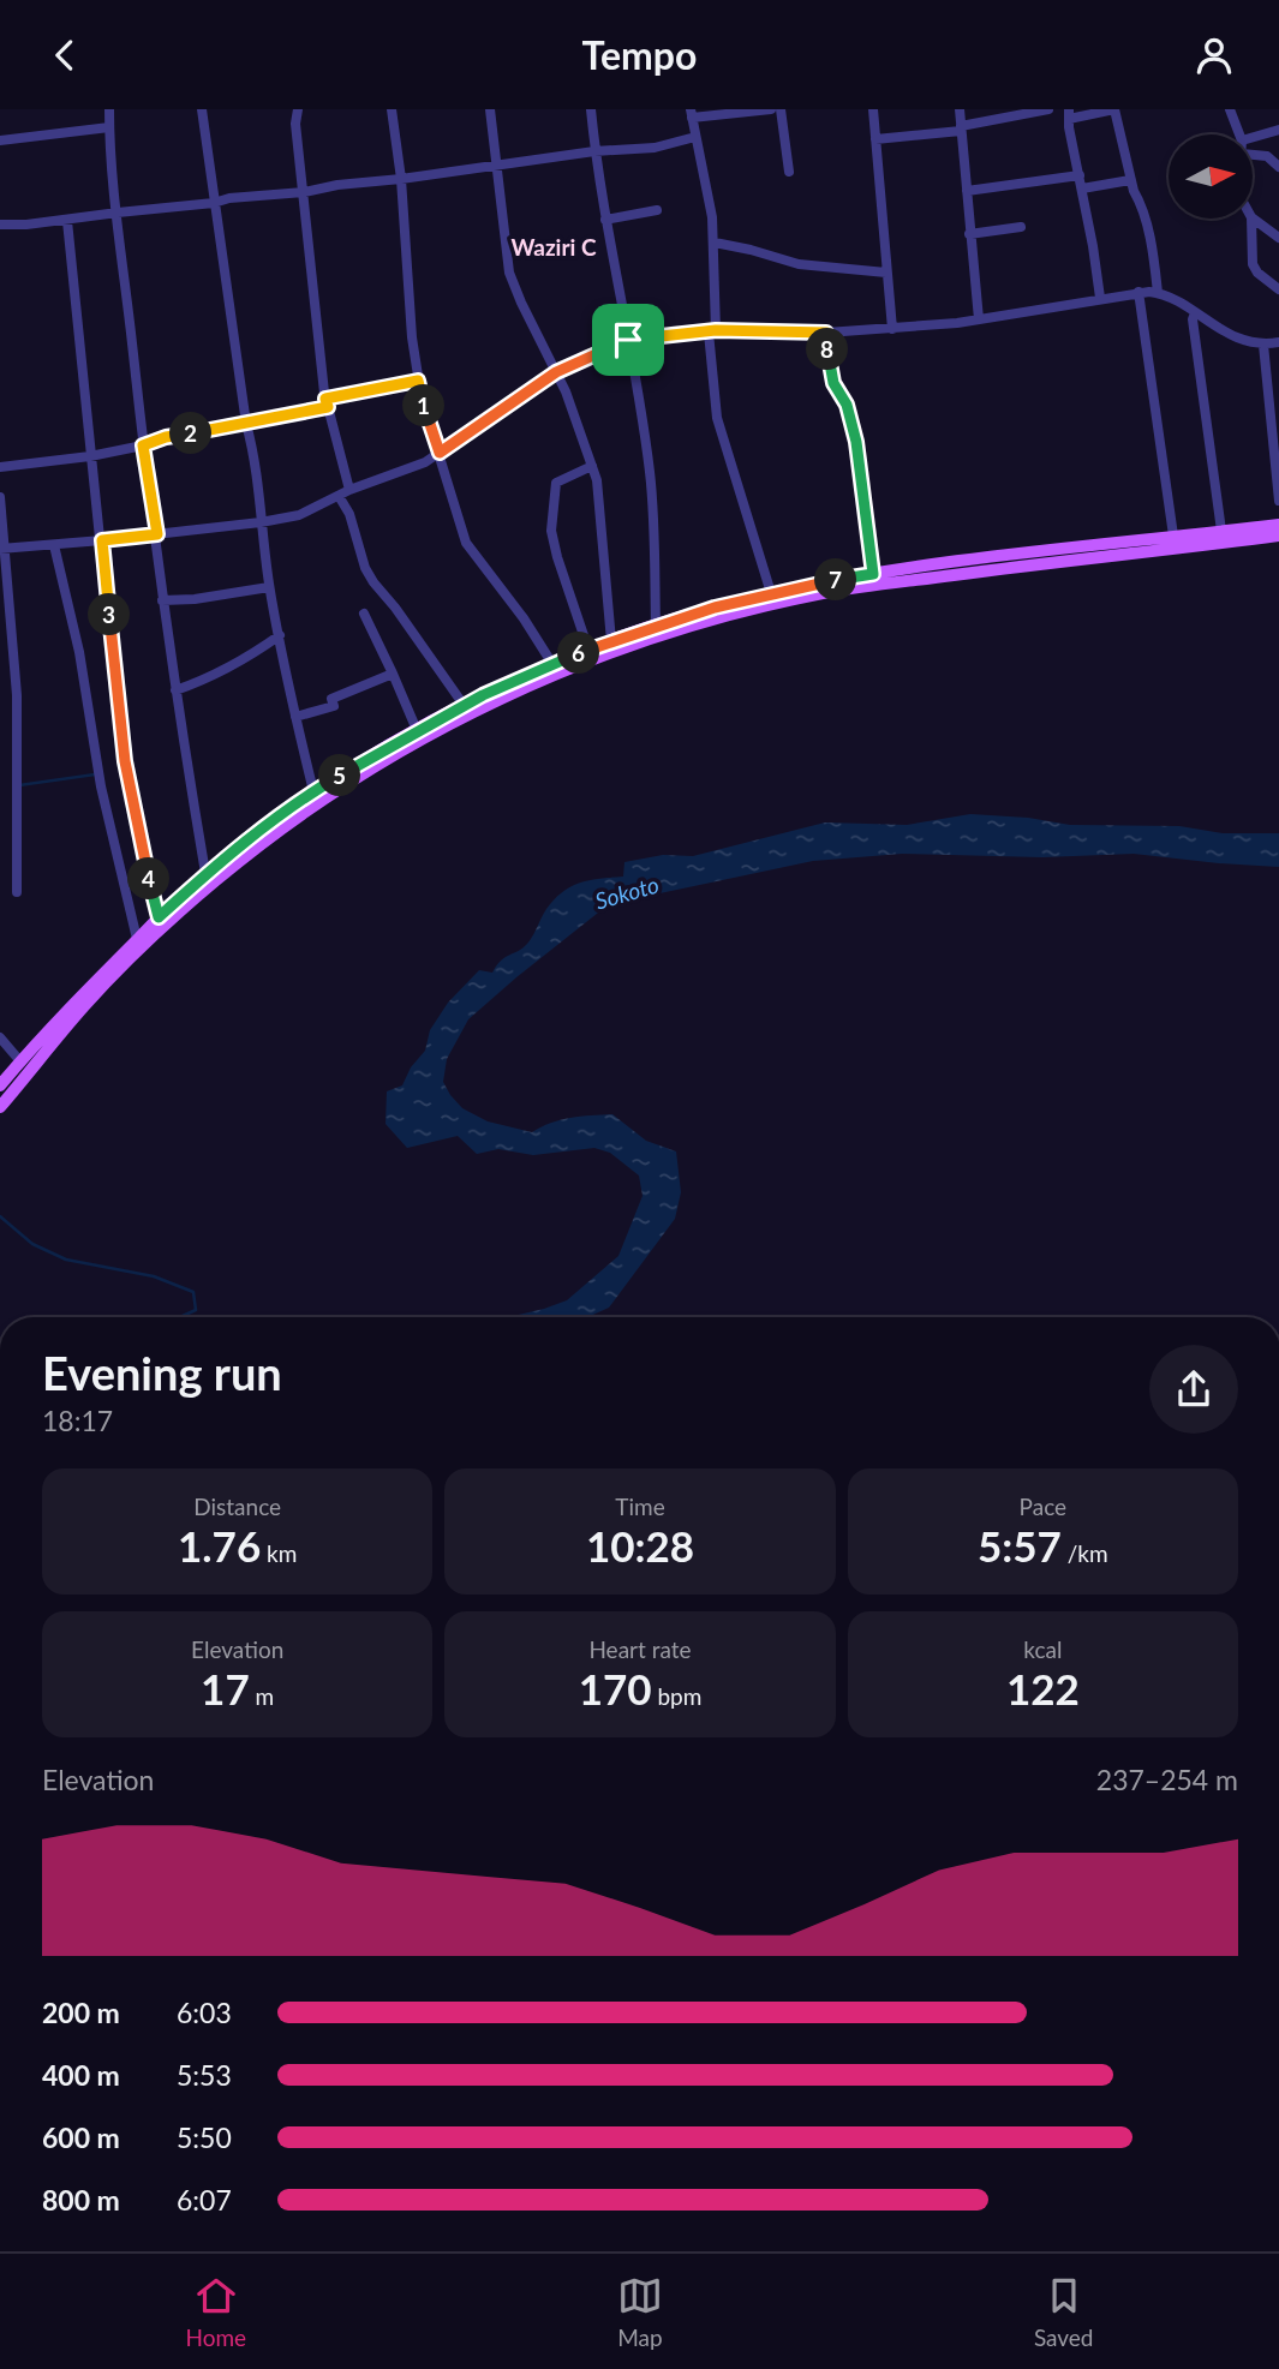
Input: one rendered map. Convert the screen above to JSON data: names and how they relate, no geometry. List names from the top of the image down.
{
  "districts": ["Waziri C"],
  "water": ["Sokoto"],
  "north": "right",
  "page": {
    "header": "Tempo",
    "pins": [
      "8",
      "1",
      "2",
      "7",
      "3",
      "6",
      "5",
      "4"
    ],
    "heading": ["Evening run", "18:17"],
    "stats": [
      ["Distance", "1.76 km"],
      ["Time", "10:28"],
      ["Pace", "5:57 /km"],
      ["Elevation", "17 m"],
      ["Heart rate", "170 bpm"],
      ["kcal", "122"]
    ],
    "chart": ["Elevation", "237–254 m"],
    "list": [
      {
        "name": "200 m",
        "note": "6:03"
      },
      {
        "name": "400 m",
        "note": "5:53"
      },
      {
        "name": "600 m",
        "note": "5:50"
      },
      {
        "name": "800 m",
        "note": "6:07"
      }
    ],
    "tabs": ["Home", "Map", "Saved"]
  }
}
